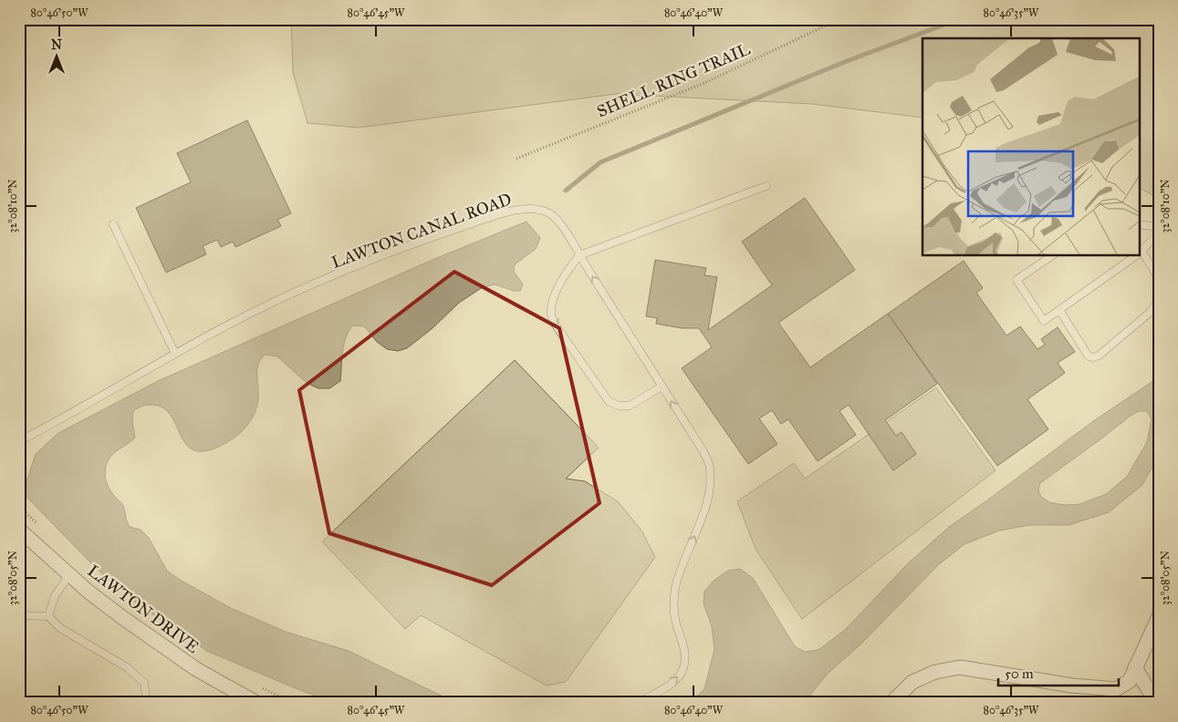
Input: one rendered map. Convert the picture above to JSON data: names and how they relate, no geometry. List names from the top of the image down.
{
  "streets": {
    "street": ["LAWTON DRIVE"],
    "lane": ["LAWTON CANAL ROAD"],
    "path": ["SHELL RING TRAIL"]
  },
  "one_way": ["LAWTON CANAL ROAD"],
  "scale_bar": "50 m",
  "north": "top",
  "coordinates": [
    "80°46'50\"W",
    "80°46'45\"W",
    "80°46'40\"W",
    "80°46'35\"W",
    "32°08'10\"N",
    "32°08'05\"N"
  ]
}
